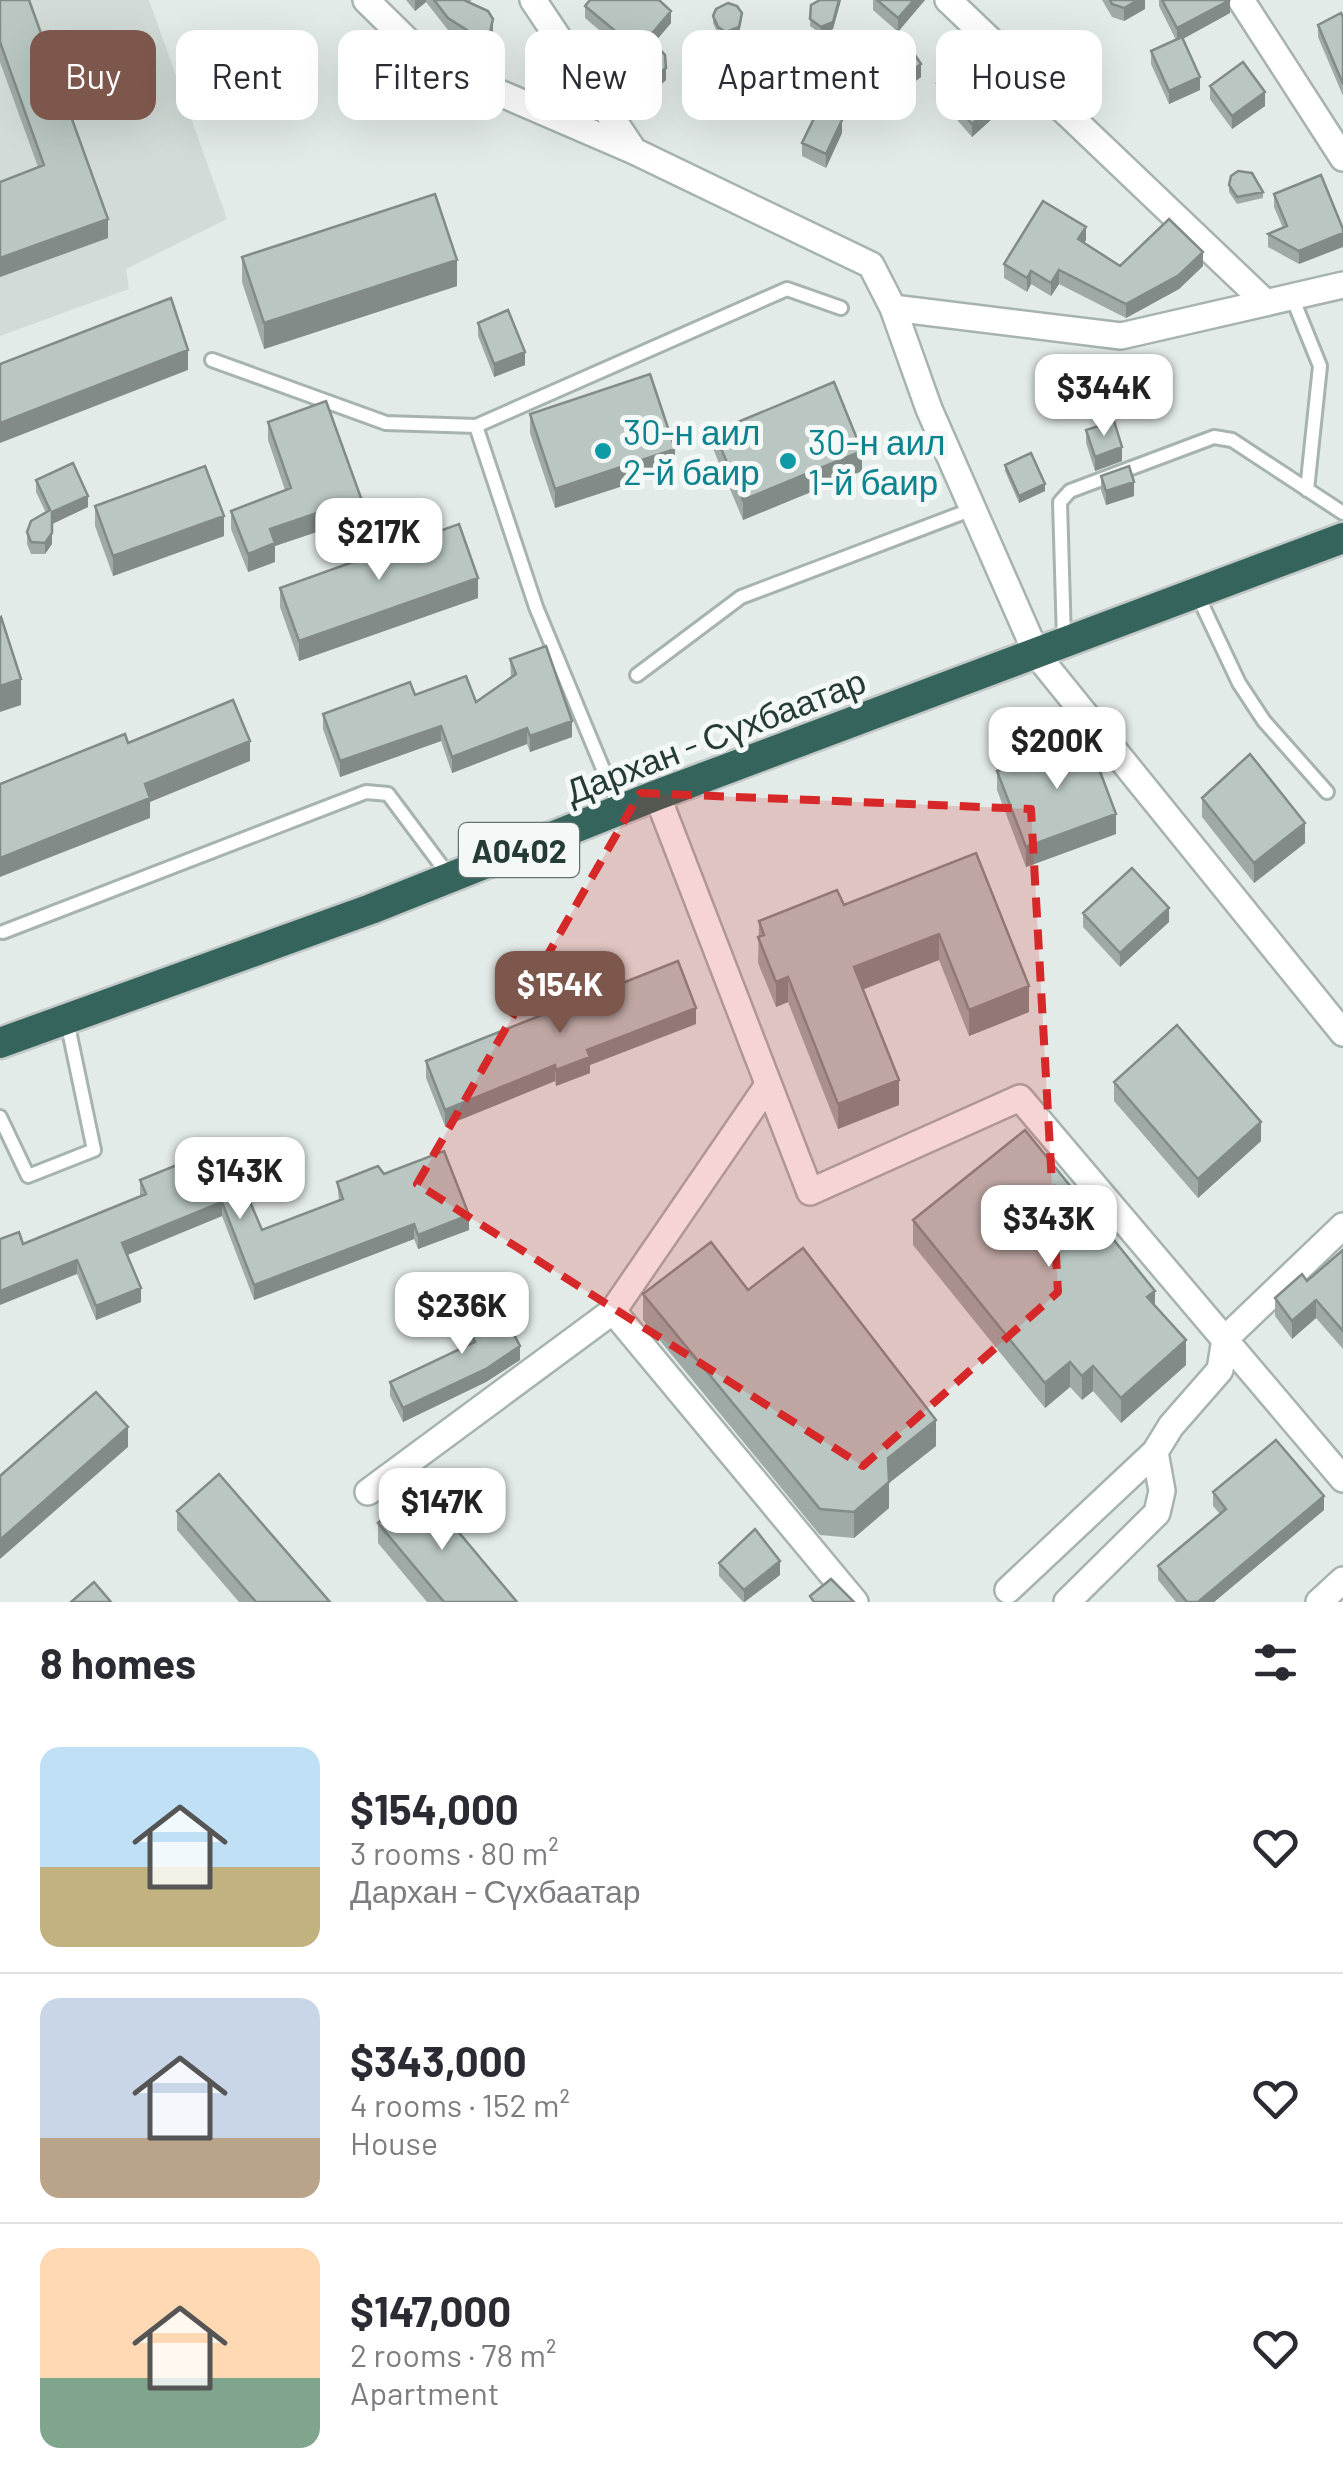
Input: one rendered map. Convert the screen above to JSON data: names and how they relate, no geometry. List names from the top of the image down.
{
  "streets": {
    "highway": ["Дархан - Сүхбаатар", "A0402"]
  },
  "places": ["30-н аил 2-й баир", "30-н аил 1-й баир"],
  "page": {
    "chip": [
      "Buy",
      "Rent",
      "Filters",
      "New",
      "Apartment",
      "House"
    ],
    "price": [
      "$344K",
      "$217K",
      "$200K",
      "$154K",
      "$143K",
      "$343K",
      "$236K",
      "$147K"
    ],
    "heading": "8 homes",
    "list": [
      {
        "name": "$154,000",
        "note": "3 rooms · 80 m² · Дархан - Сүхбаатар"
      },
      {
        "name": "$343,000",
        "note": "4 rooms · 152 m² · House"
      },
      {
        "name": "$147,000",
        "note": "2 rooms · 78 m² · Apartment"
      }
    ]
  }
}
